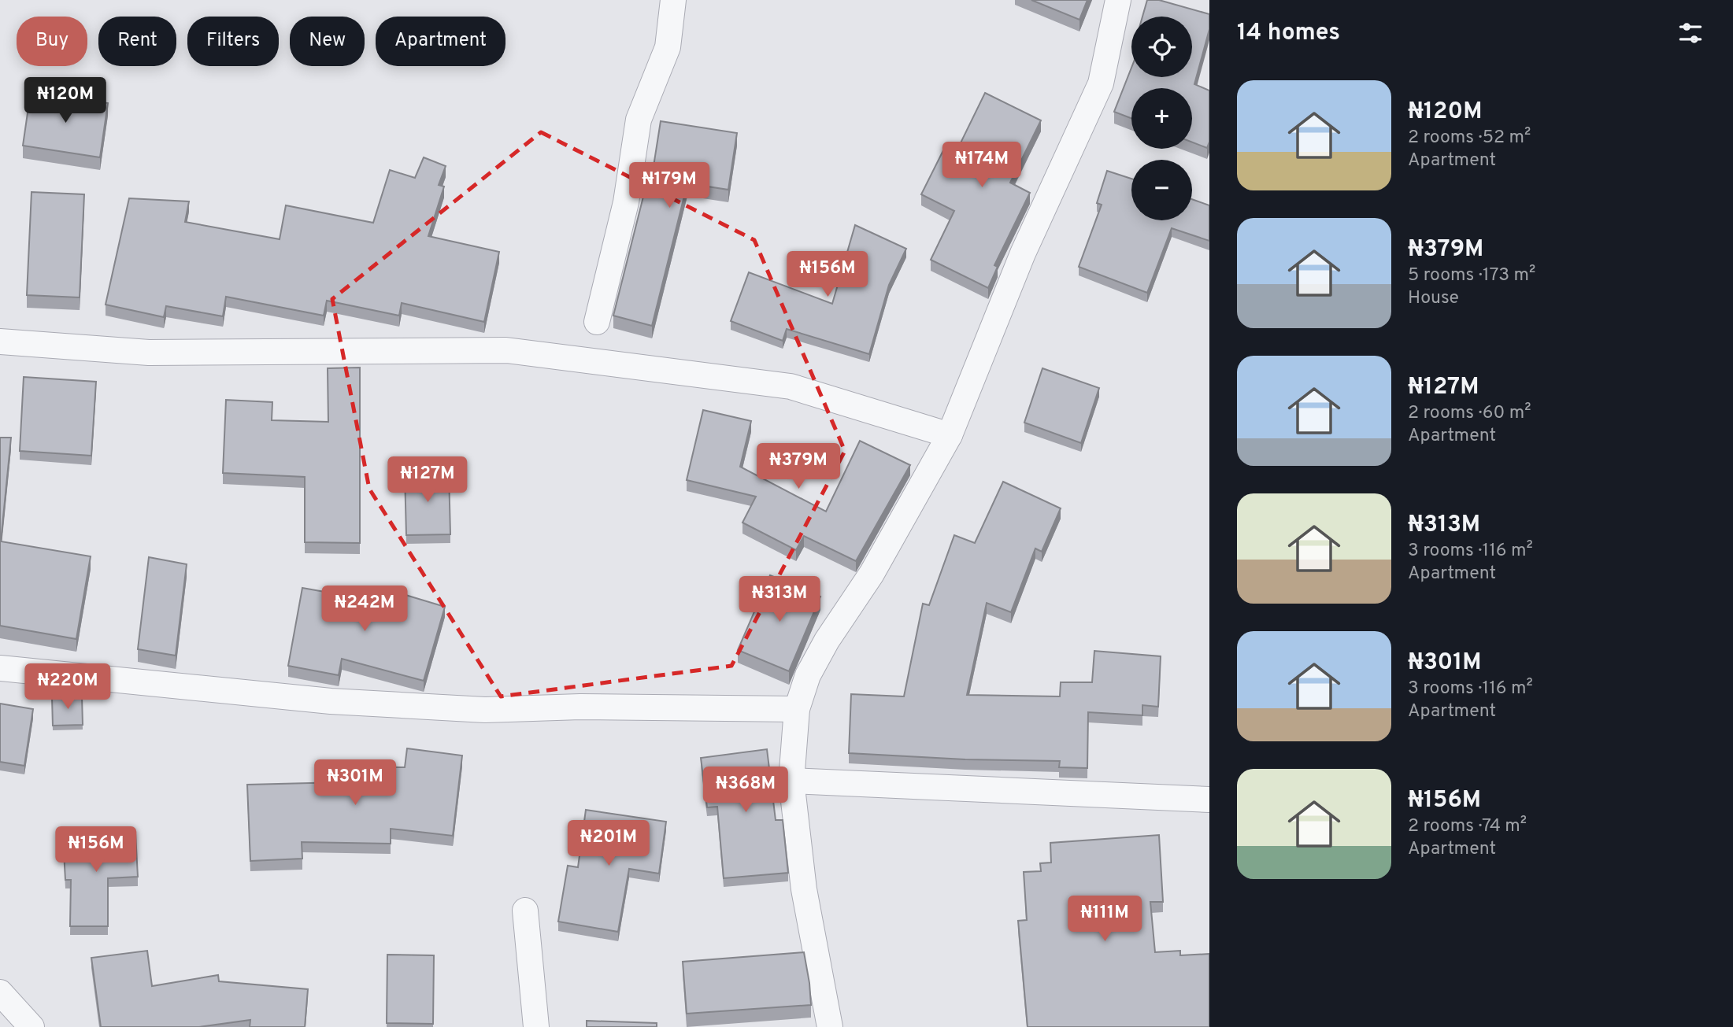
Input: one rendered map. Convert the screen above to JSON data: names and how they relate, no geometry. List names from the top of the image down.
{
  "page": {
    "heading": "14 homes",
    "map_buttons": ["+", "−"],
    "chip": [
      "Buy",
      "Rent",
      "Filters",
      "New",
      "Apartment"
    ],
    "list": [
      {
        "name": "₦120M",
        "note": "2 rooms · 52 m² · Apartment"
      },
      {
        "name": "₦379M",
        "note": "5 rooms · 173 m² · House"
      },
      {
        "name": "₦127M",
        "note": "2 rooms · 60 m² · Apartment"
      },
      {
        "name": "₦313M",
        "note": "3 rooms · 116 m² · Apartment"
      },
      {
        "name": "₦301M",
        "note": "3 rooms · 116 m² · Apartment"
      },
      {
        "name": "₦156M",
        "note": "2 rooms · 74 m² · Apartment"
      }
    ],
    "price": [
      "₦120M",
      "₦174M",
      "₦179M",
      "₦156M",
      "₦379M",
      "₦127M",
      "₦313M",
      "₦242M",
      "₦220M",
      "₦301M",
      "₦368M",
      "₦201M",
      "₦156M",
      "₦111M"
    ]
  }
}
